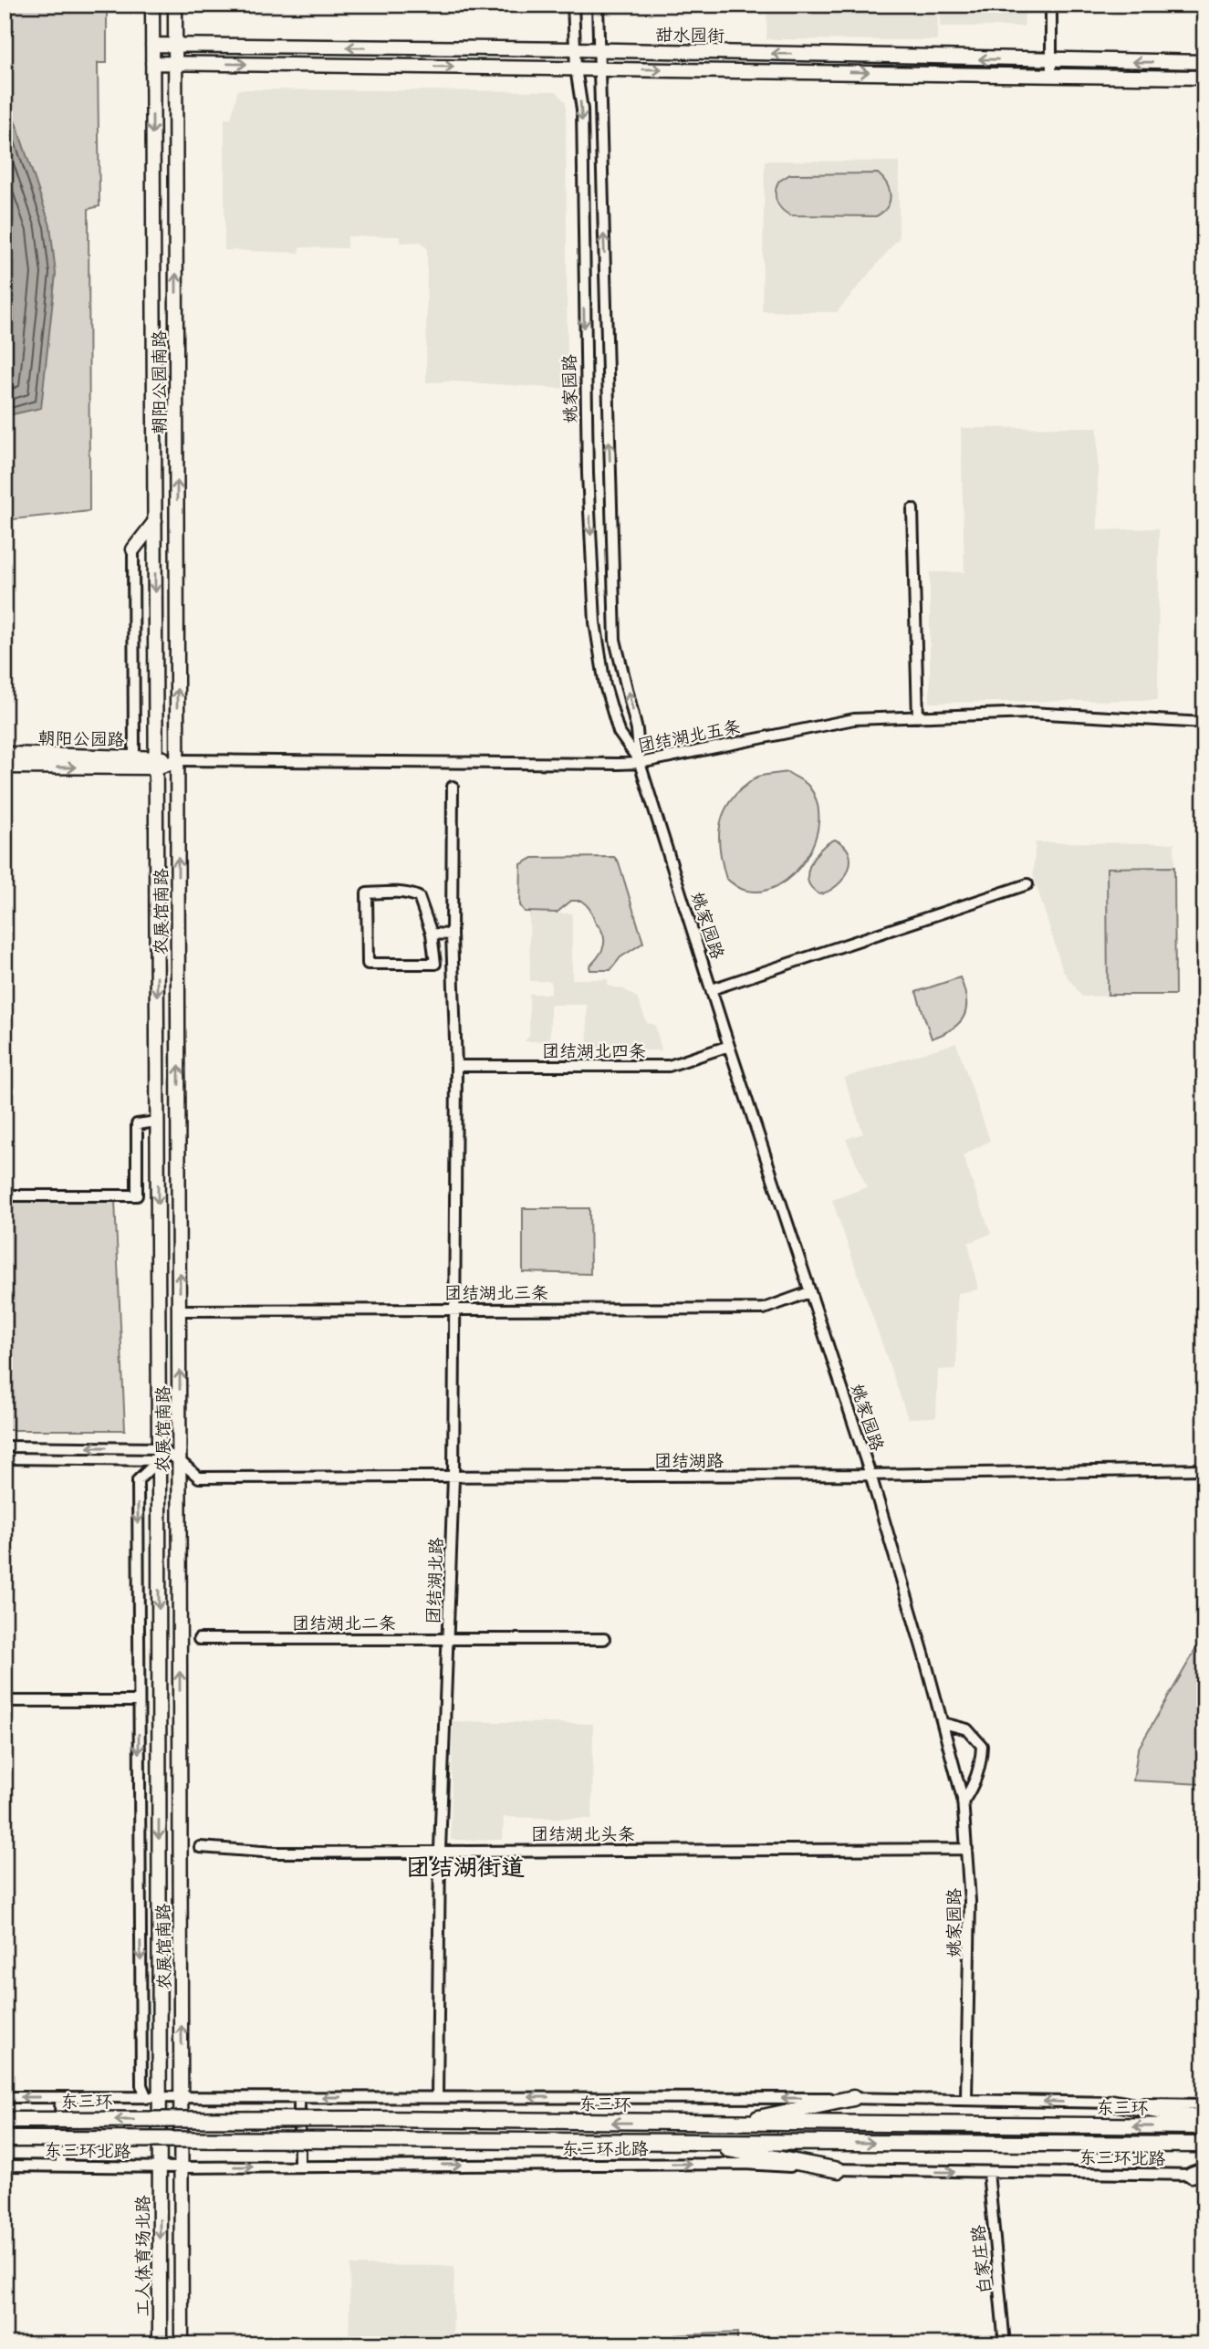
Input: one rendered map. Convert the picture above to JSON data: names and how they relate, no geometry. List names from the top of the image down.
{
  "streets": {
    "highway": ["东三环"],
    "main road": [
      "甜水园街",
      "朝阳公园南路",
      "朝阳公园路",
      "农展馆南路",
      "工人体育场北路"
    ],
    "street": [
      "姚家园路",
      "团结湖北五条",
      "团结湖北四条",
      "团结湖北三条",
      "团结湖路",
      "团结湖北路",
      "团结湖北二条",
      "团结湖北头条",
      "东三环北路",
      "白家庄路"
    ]
  },
  "crossings": [
    ["甜水园街", "朝阳公园南路"],
    ["甜水园街", "姚家园路"],
    ["朝阳公园南路", "团结湖北五条"],
    ["朝阳公园南路", "朝阳公园路"],
    ["朝阳公园南路", "农展馆南路"],
    ["姚家园路", "团结湖北五条"],
    ["姚家园路", "团结湖北四条"],
    ["姚家园路", "团结湖北三条"],
    ["姚家园路", "团结湖路"],
    ["姚家园路", "团结湖北头条"],
    ["团结湖北五条", "农展馆南路"],
    ["朝阳公园路", "农展馆南路"],
    ["农展馆南路", "团结湖北三条"],
    ["农展馆南路", "团结湖路"],
    ["农展馆南路", "东三环北路"],
    ["农展馆南路", "工人体育场北路"],
    ["团结湖北四条", "团结湖北路"],
    ["团结湖北三条", "团结湖北路"],
    ["团结湖路", "团结湖北路"],
    ["团结湖北路", "团结湖北二条"],
    ["团结湖北路", "团结湖北头条"],
    ["东三环北路", "工人体育场北路"],
    ["东三环北路", "白家庄路"]
  ],
  "districts": ["团结湖街道"]
}
